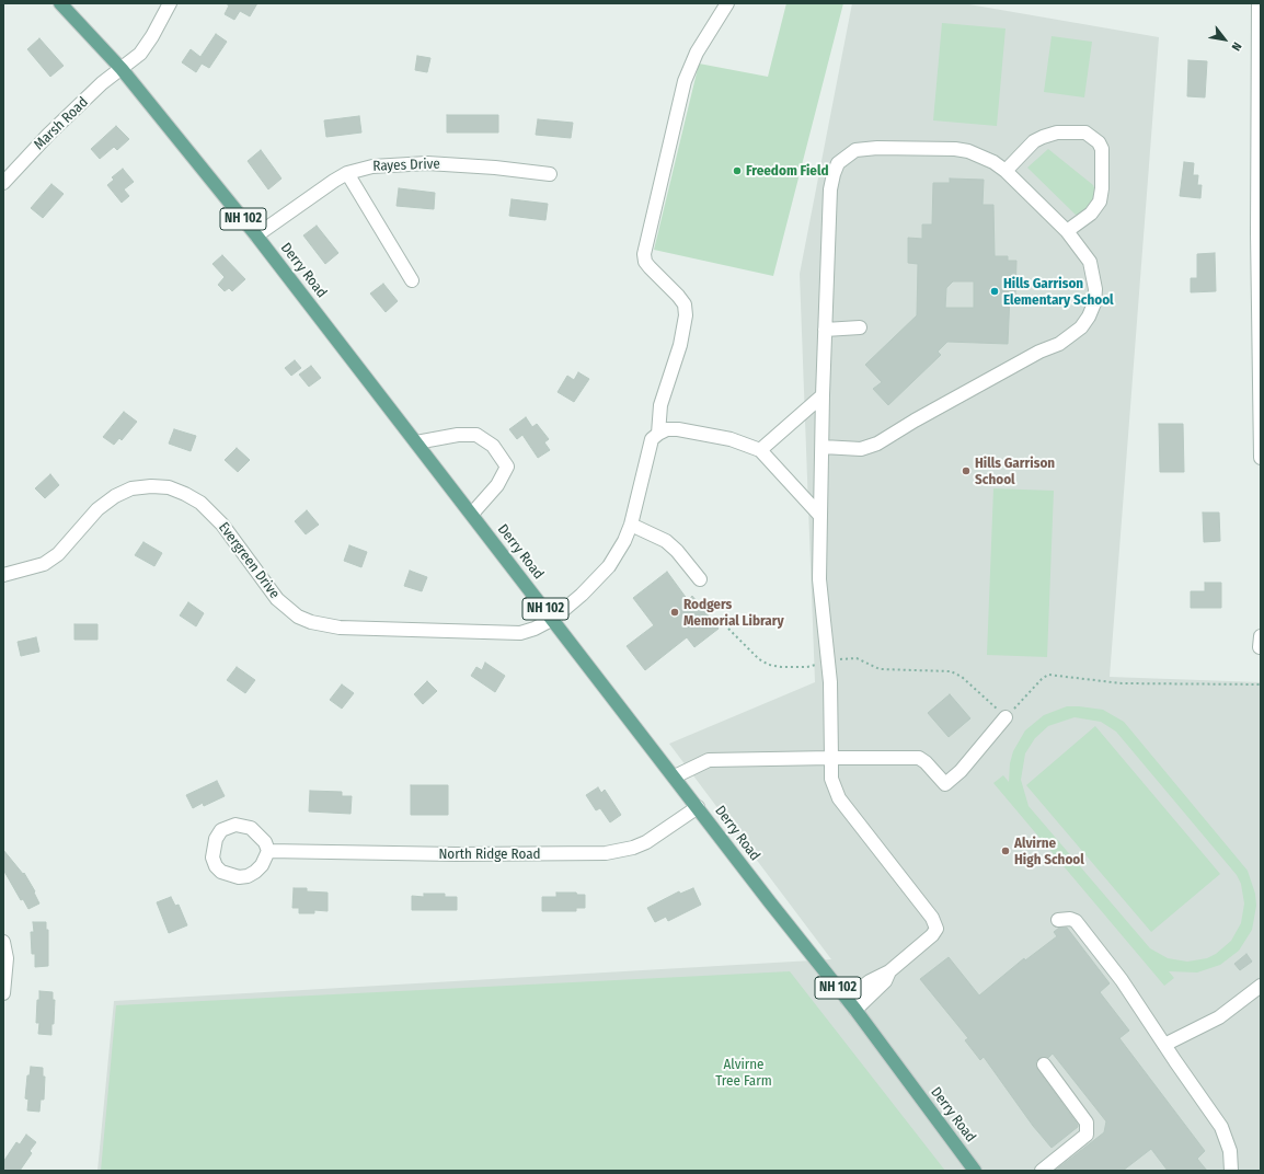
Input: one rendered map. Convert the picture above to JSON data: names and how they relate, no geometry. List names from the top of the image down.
{
  "streets": {
    "main road": ["NH 102", "Derry Road"],
    "street": [
      "Marsh Road",
      "Rayes Drive",
      "Evergreen Drive",
      "North Ridge Road"
    ]
  },
  "crossings": [
    ["Marsh Road", "Derry Road"],
    ["Rayes Drive", "Derry Road"],
    ["Derry Road", "Evergreen Drive"],
    ["Derry Road", "North Ridge Road"]
  ],
  "parks": ["Alvirne Tree Farm"],
  "places": [
    "Freedom Field",
    "Hills Garrison Elementary School",
    "Hills Garrison School",
    "Rodgers Memorial Library",
    "Alvirne High School"
  ],
  "north": "bottom right"
}
